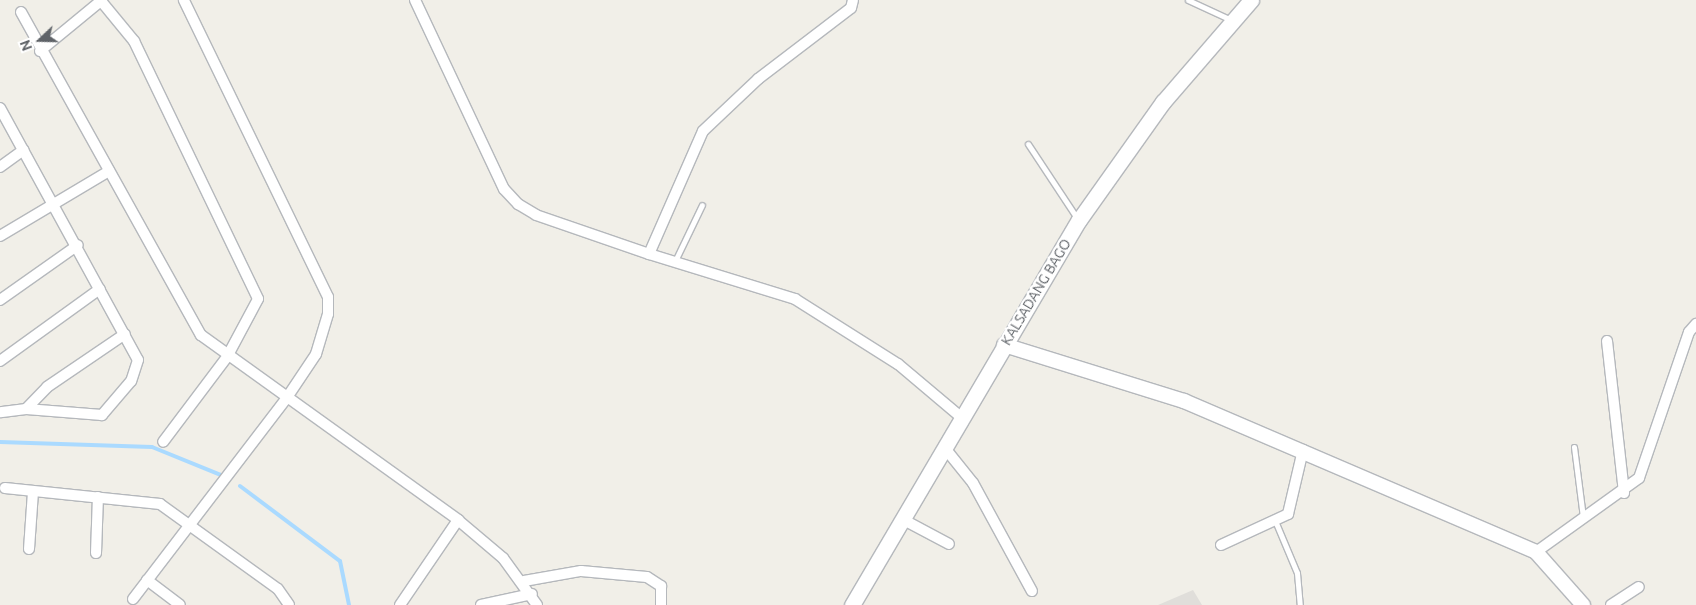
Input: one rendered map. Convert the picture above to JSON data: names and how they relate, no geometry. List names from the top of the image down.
{
  "streets": {
    "main road": ["KALSADANG BAGO"]
  },
  "north": "left"
}
